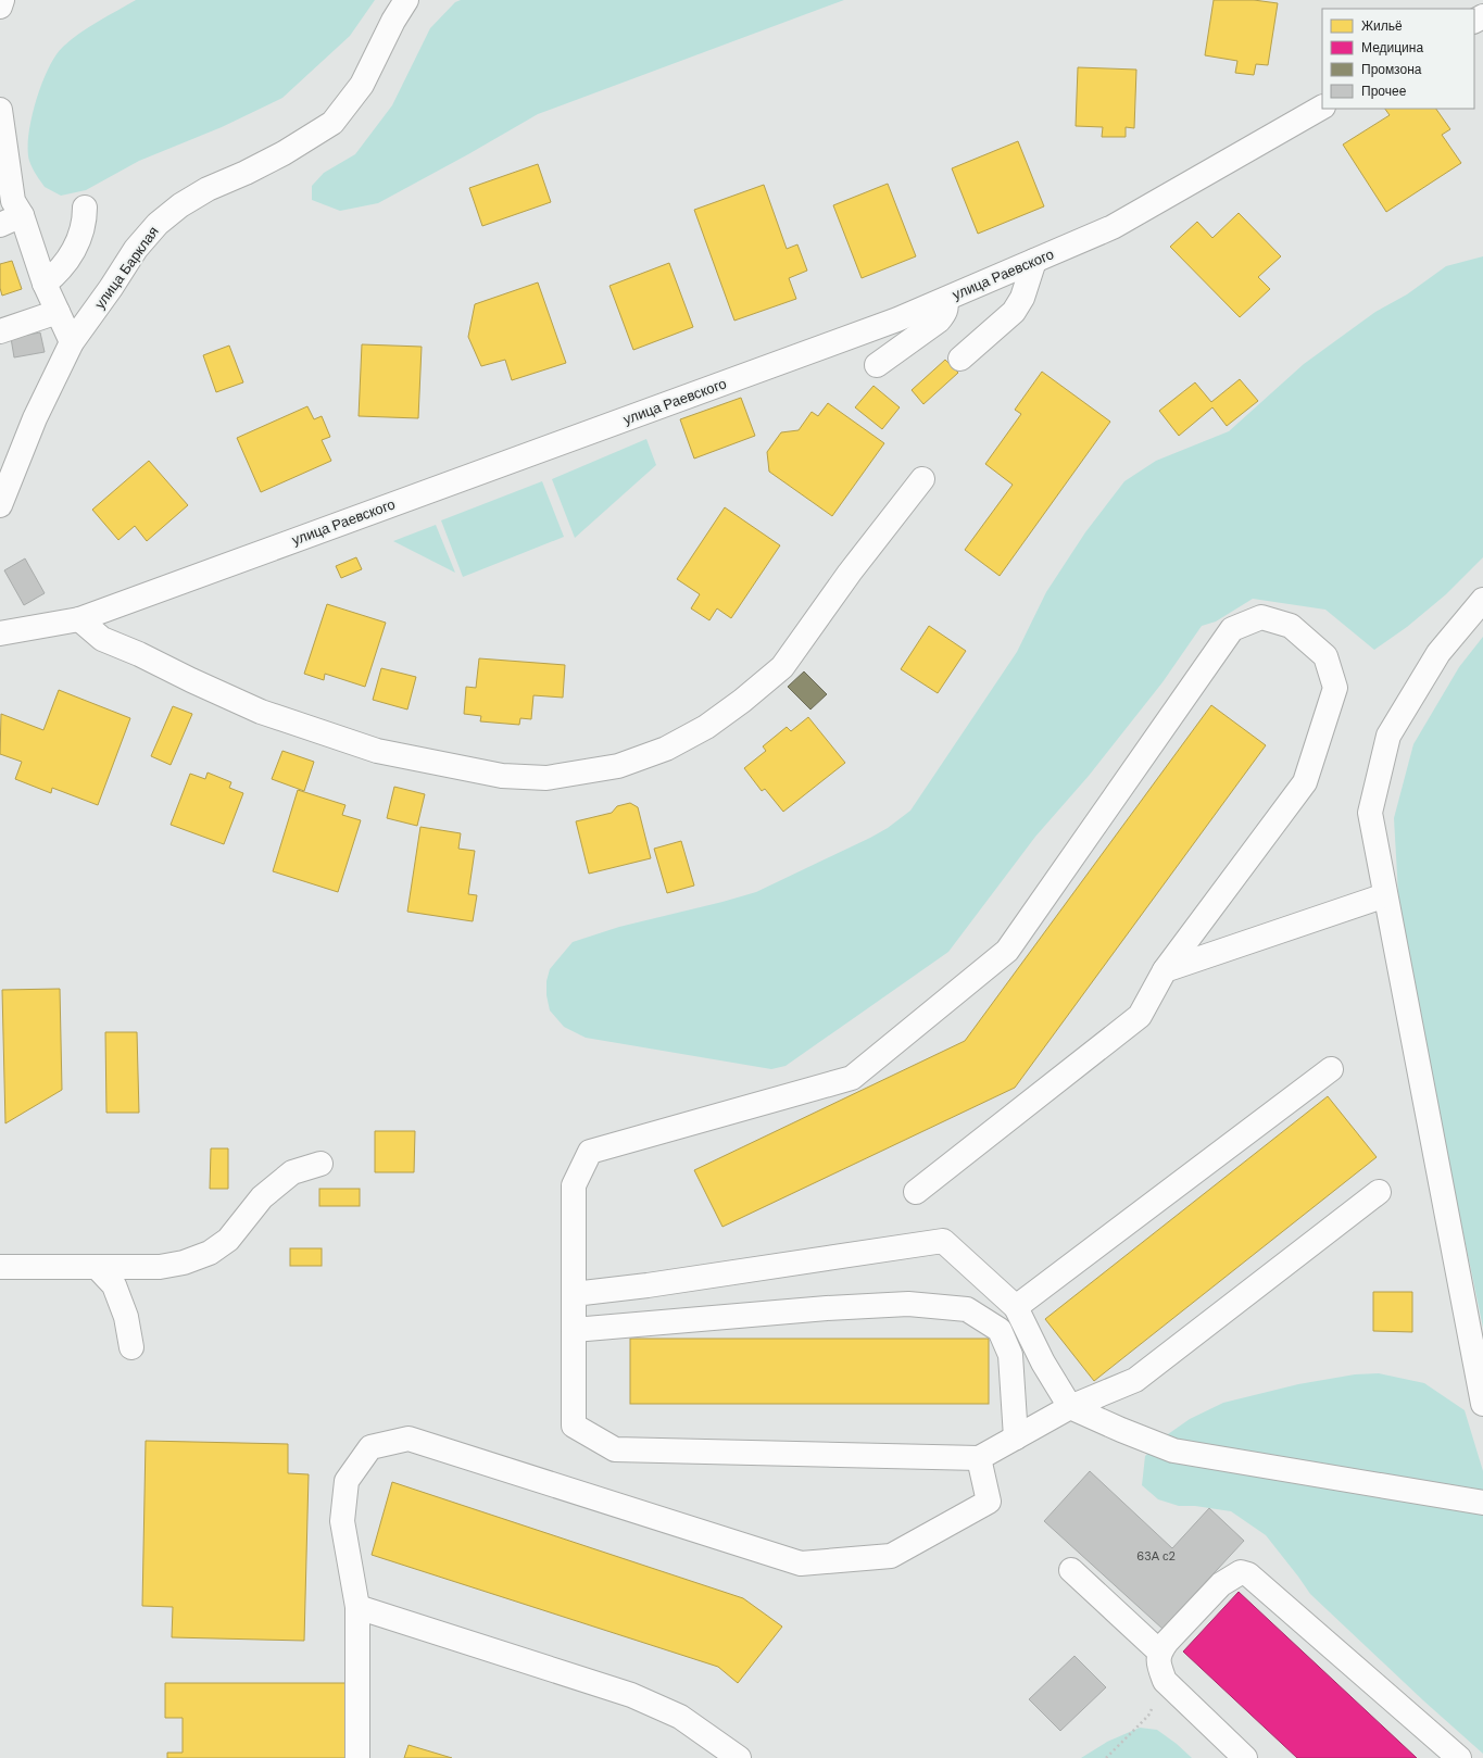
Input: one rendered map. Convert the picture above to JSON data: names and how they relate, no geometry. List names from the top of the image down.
{
  "streets": {
    "street": ["улица Барклая", "улица Раевского"]
  },
  "house_numbers": ["63А с2"],
  "legend": [
    "Жильё",
    "Медицина",
    "Промзона",
    "Прочее"
  ]
}
